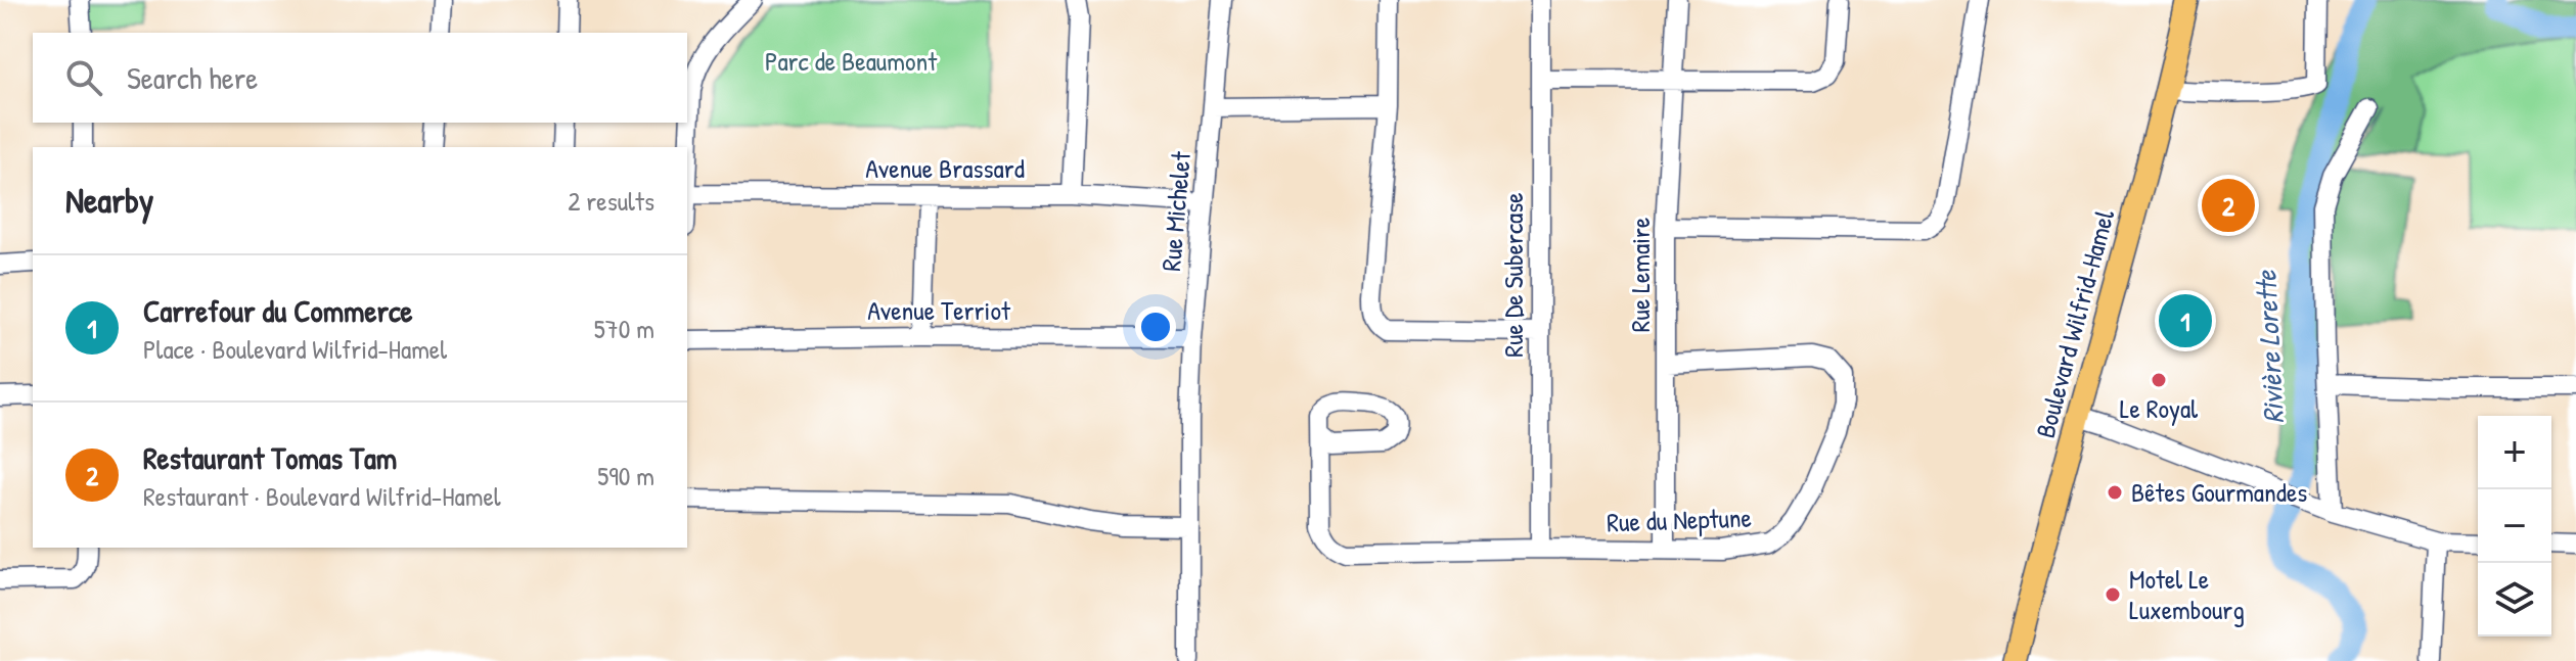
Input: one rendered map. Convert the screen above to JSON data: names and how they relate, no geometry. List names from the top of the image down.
{
  "streets": {
    "main road": ["Boulevard Wilfrid-Hamel"],
    "street": [
      "Avenue Brassard",
      "Rue Michelet",
      "Rue De Subercase",
      "Rue Lemaire",
      "Avenue Terriot",
      "Rue du Neptune"
    ]
  },
  "crossings": [
    ["Avenue Brassard", "Rue Michelet"],
    ["Rue Michelet", "Avenue Terriot"],
    ["Rue De Subercase", "Rue du Neptune"],
    ["Rue Lemaire", "Rue du Neptune"]
  ],
  "water": ["Rivière Lorette"],
  "parks": ["Parc de Beaumont"],
  "places": ["Le Royal", "Bêtes Gourmandes", "Motel Le Luxembourg"],
  "page": {
    "search": "Search here",
    "heading": ["Nearby", "2 results"],
    "pins": ["2", "1"],
    "list": [
      {
        "mark": "1",
        "name": "Carrefour du Commerce",
        "note": "Place · Boulevard Wilfrid-Hamel",
        "value": "570 m"
      },
      {
        "mark": "2",
        "name": "Restaurant Tomas Tam",
        "note": "Restaurant · Boulevard Wilfrid-Hamel",
        "value": "590 m"
      }
    ],
    "map_buttons": ["+", "−"]
  }
}
